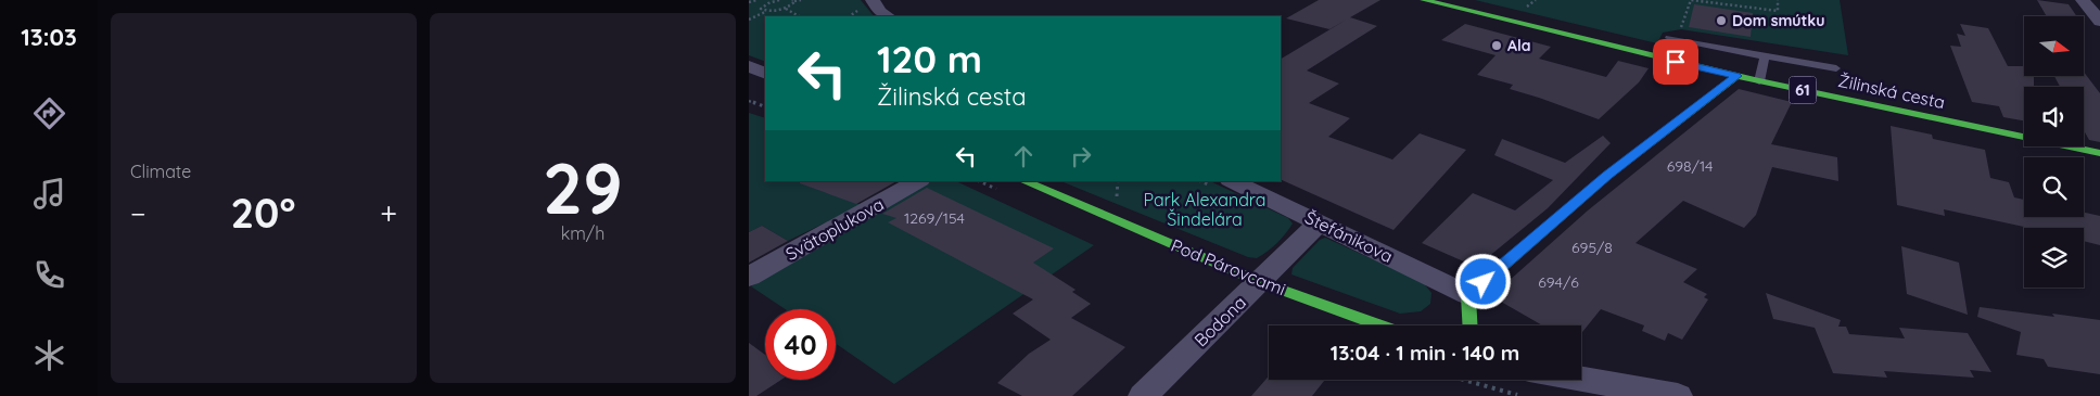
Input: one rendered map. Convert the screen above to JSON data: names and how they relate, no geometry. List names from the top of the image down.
{
  "streets": {
    "street": [
      "61",
      "Žilinská cesta",
      "Svätoplukova",
      "Štefánikova",
      "Pod Párovcami",
      "Bodona"
    ]
  },
  "crossings": [
    ["Štefánikova", "Bodona"],
    ["Pod Párovcami", "Bodona"]
  ],
  "parks": ["Park Alexandra Šindelára"],
  "places": ["Dom smútku", "Ala"],
  "house_numbers": [
    "698/14",
    "1269/154",
    "695/8",
    "694/6"
  ],
  "north": "right",
  "page": {
    "tabs": "13:03",
    "tile": [
      "Climate",
      ["29", "km/h"]
    ],
    "turn": ["120 m", "Žilinská cesta"],
    "heat": ["−", "20°", "+"],
    "limit": "40",
    "trip": "13:04 · 1 min · 140 m"
  }
}
